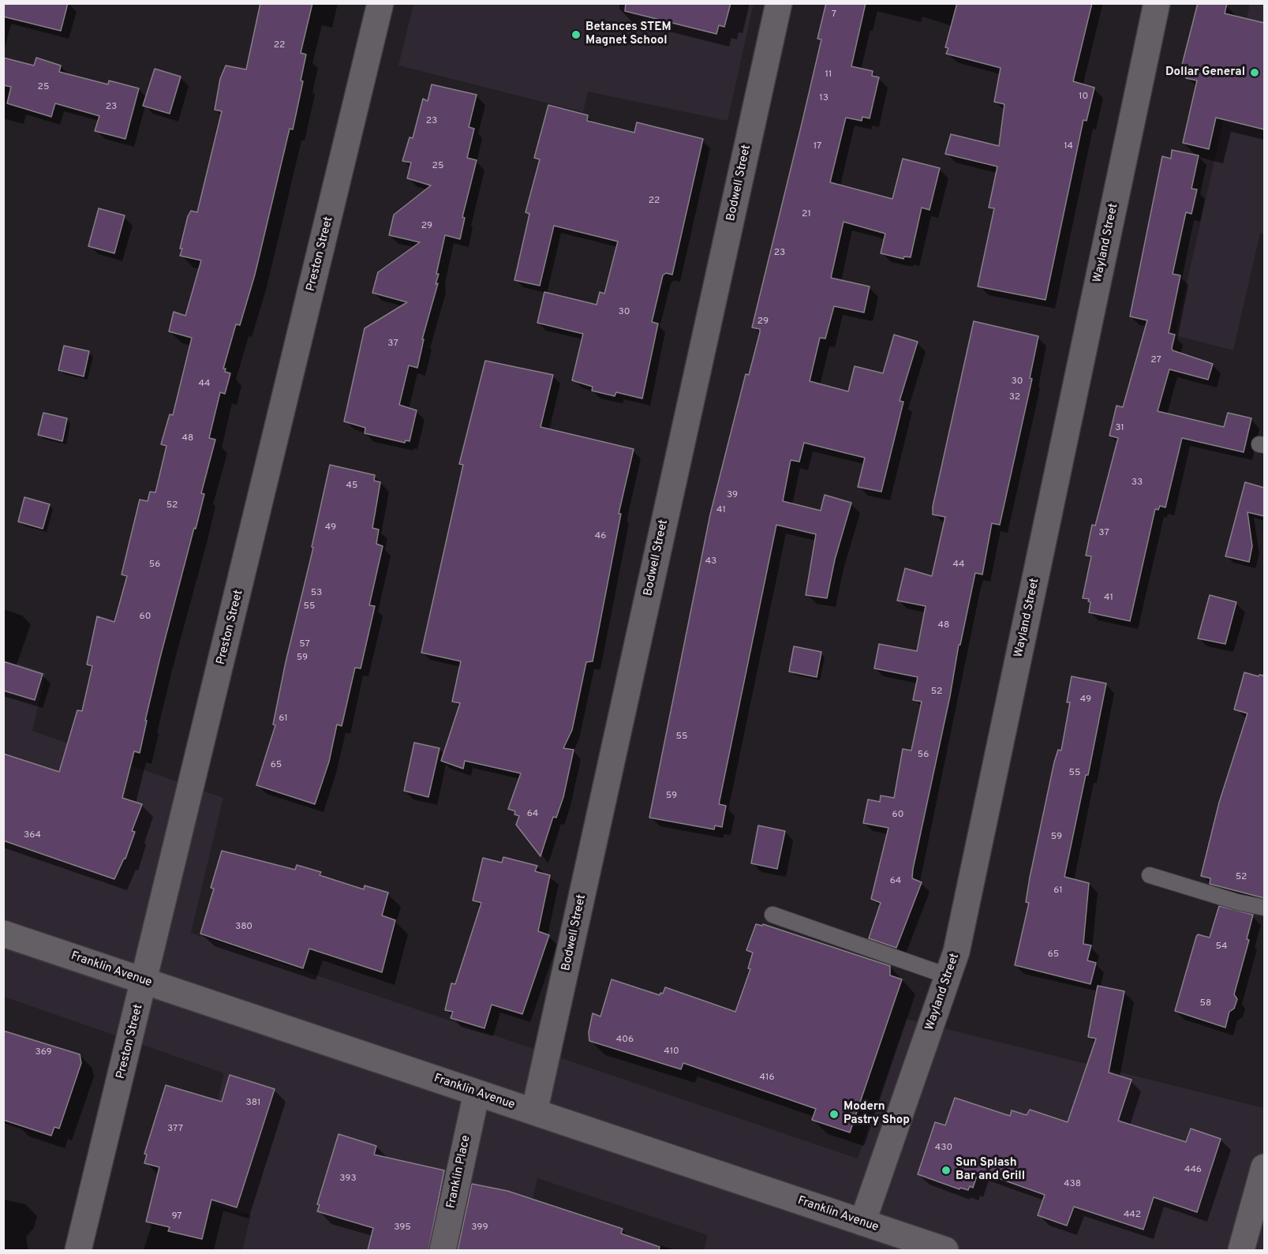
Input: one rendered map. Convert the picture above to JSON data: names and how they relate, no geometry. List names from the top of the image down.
{
  "streets": {
    "street": [
      "Bodwell Street",
      "Wayland Street",
      "Preston Street",
      "Franklin Avenue",
      "Franklin Place"
    ]
  },
  "crossings": [
    ["Bodwell Street", "Franklin Avenue"],
    ["Wayland Street", "Franklin Avenue"],
    ["Preston Street", "Franklin Avenue"],
    ["Franklin Avenue", "Franklin Place"]
  ],
  "places": [
    "Betances STEM Magnet School",
    "Dollar General",
    "Modern Pastry Shop",
    "Sun Splash Bar and Grill"
  ],
  "house_numbers": [
    "7",
    "22",
    "11",
    "25",
    "10",
    "13",
    "23",
    "23",
    "17",
    "14",
    "25",
    "22",
    "21",
    "29",
    "23",
    "30",
    "29",
    "37",
    "27",
    "30",
    "44",
    "32",
    "31",
    "48",
    "33",
    "45",
    "39",
    "52",
    "41",
    "49",
    "37",
    "46",
    "43",
    "56",
    "44",
    "53",
    "41",
    "55",
    "60",
    "48",
    "57",
    "59",
    "52",
    "49",
    "61",
    "55",
    "56",
    "65",
    "55",
    "59",
    "64",
    "60",
    "364",
    "59",
    "52",
    "64",
    "61",
    "380",
    "54",
    "65",
    "58",
    "406",
    "410",
    "369",
    "416",
    "381",
    "377",
    "430",
    "446",
    "393",
    "438",
    "442",
    "97",
    "395",
    "399"
  ]
}
